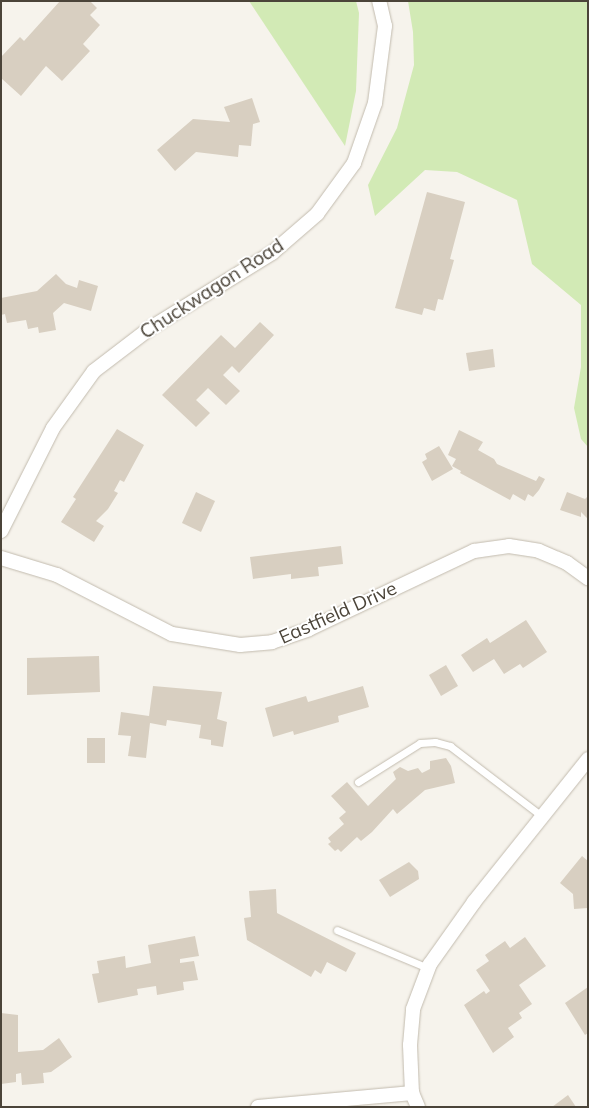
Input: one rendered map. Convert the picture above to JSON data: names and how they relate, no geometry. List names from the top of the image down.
{
  "streets": {
    "street": ["Chuckwagon Road", "Eastfield Drive"]
  }
}
